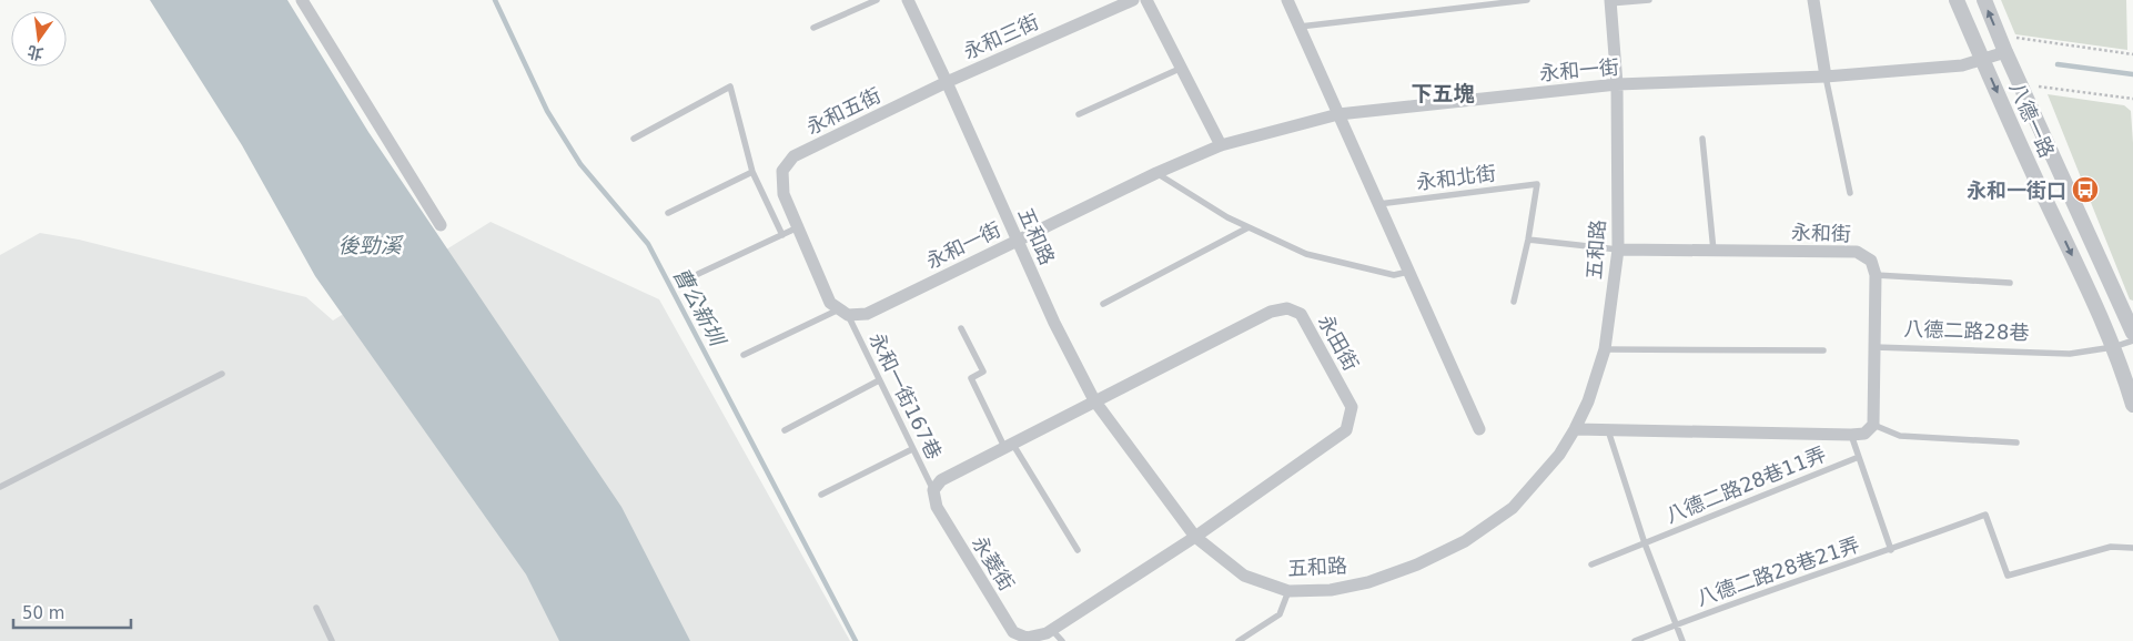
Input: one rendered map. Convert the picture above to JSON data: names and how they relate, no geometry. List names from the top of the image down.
{
  "streets": {
    "street": [
      "永和三街",
      "永和一街",
      "永和五街",
      "八德一路",
      "永和街",
      "五和路",
      "永田街",
      "永菱街"
    ],
    "lane": [
      "永和北街",
      "八德二路28巷",
      "永和一街167巷",
      "八德二路28巷11弄",
      "八德二路28巷21弄"
    ]
  },
  "crossings": [
    ["永和三街", "永和五街"],
    ["永和三街", "五和路"],
    ["永和一街", "八德一路"],
    ["永和一街", "五和路"],
    ["永和一街", "永和一街167巷"],
    ["永和五街", "五和路"],
    ["八德一路", "八德二路28巷"],
    ["永和街", "五和路"],
    ["五和路", "永田街"],
    ["五和路", "永菱街"],
    ["永田街", "永菱街"],
    ["永和一街167巷", "永菱街"],
    ["八德二路28巷11弄", "八德二路28巷21弄"]
  ],
  "districts": ["下五塊"],
  "water": ["後勁溪", "曹公新圳"],
  "places": {
    "bus stop": ["永和一街口"]
  },
  "scale_bar": "50 m",
  "north": "bottom"
}
